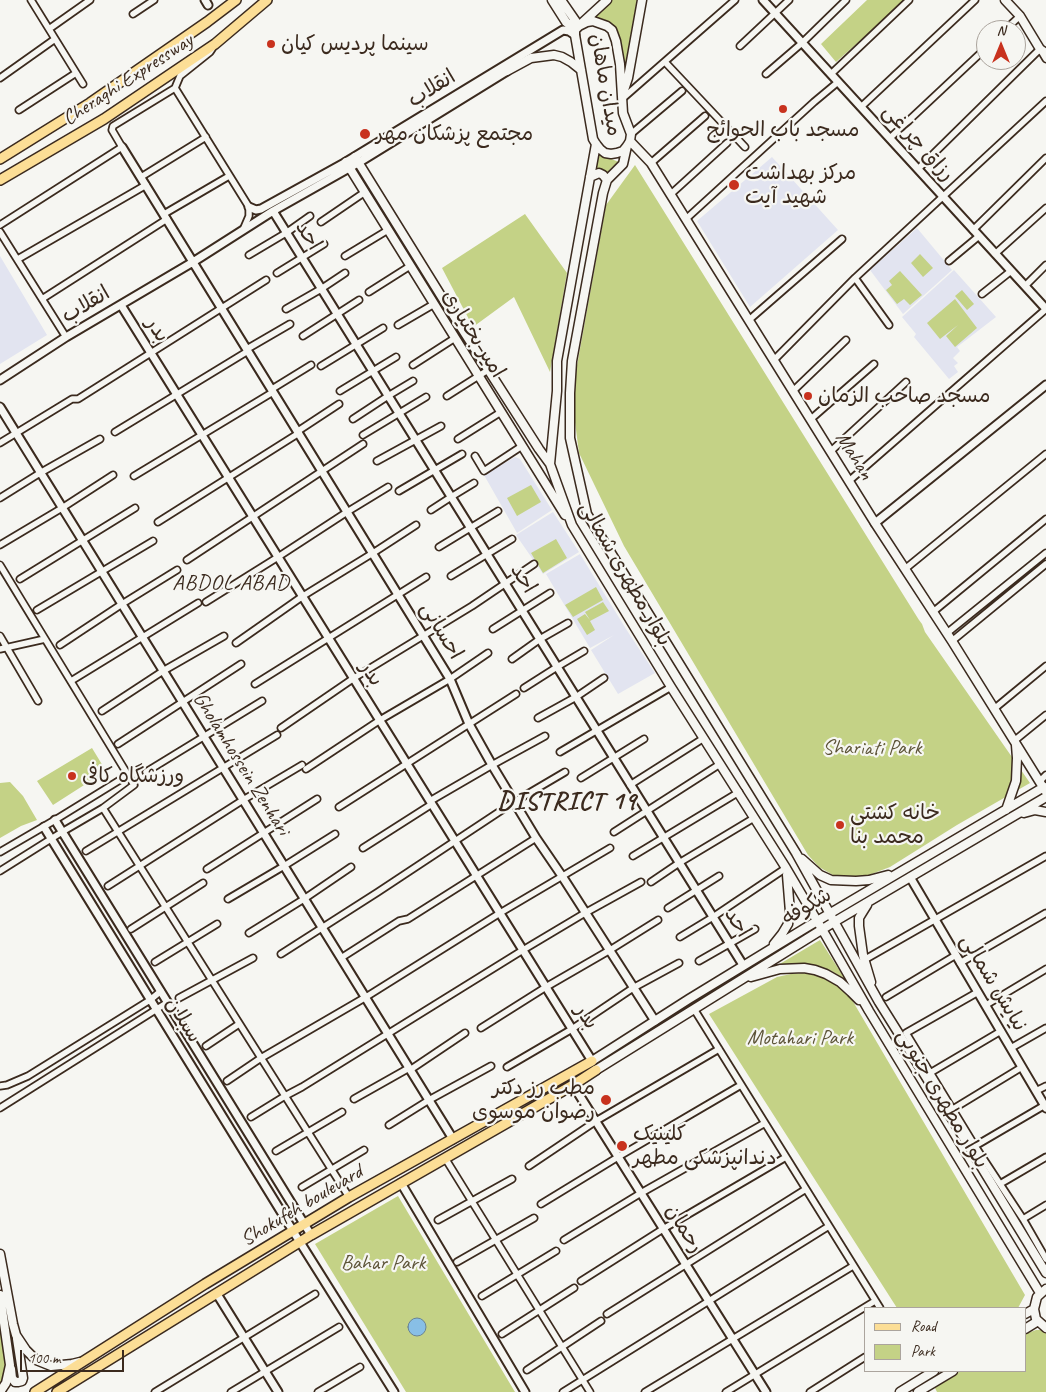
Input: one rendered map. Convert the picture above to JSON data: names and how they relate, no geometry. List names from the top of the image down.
{
  "streets": {
    "main road": [
      "Cheraghi Expressway",
      "میدان ماهان",
      "امیر بختیاری",
      "Mahan",
      "بلوار مطهری شمالی",
      "شکوفه",
      "بلوار مطهری جنوبی",
      "Shokufeh boulevard"
    ],
    "street": [
      "انقلاب",
      "رزاق چراغی",
      "احد",
      "بدر",
      "احسانی",
      "Gholamhossein Zenhari",
      "نیایش شمالی",
      "سبلان",
      "رحمان"
    ]
  },
  "crossings": [
    ["میدان ماهان", "انقلاب"],
    ["میدان ماهان", "Mahan"],
    ["میدان ماهان", "بلوار مطهری شمالی"],
    ["انقلاب", "احد"],
    ["انقلاب", "بدر"],
    ["انقلاب", "امیر بختیاری"],
    ["انقلاب", "احسانی"],
    ["احد", "شکوفه"],
    ["بدر", "شکوفه"],
    ["بدر", "Shokufeh boulevard"],
    ["امیر بختیاری", "بلوار مطهری شمالی"],
    ["Mahan", "بلوار مطهری شمالی"],
    ["Mahan", "شکوفه"],
    ["بلوار مطهری شمالی", "شکوفه"],
    ["بلوار مطهری شمالی", "بلوار مطهری جنوبی"],
    ["احسانی", "شکوفه"],
    ["Gholamhossein Zenhari", "Shokufeh boulevard"],
    ["شکوفه", "نیایش شمالی"],
    ["شکوفه", "بلوار مطهری جنوبی"],
    ["شکوفه", "Shokufeh boulevard"],
    ["سبلان", "Shokufeh boulevard"],
    ["Shokufeh boulevard", "رحمان"]
  ],
  "districts": ["ABDOL ABAD", "DISTRICT 19"],
  "parks": ["Shariati Park", "Motahari Park", "Bahar Park"],
  "places": [
    "سینما پردیس کیان",
    "مسجد باب الحوائج",
    "مجتمع پزشکان مهر",
    "مرکز بهداشت شهید آیت",
    "مسجد صاحب الزمان",
    "ورزشگاه کافی",
    "خانه کشتی محمد بنا",
    "مطب رز دکتر رضوان موسوی",
    "کلینیک دندانپزشکی مطهر"
  ],
  "legend": ["Road", "Park"],
  "scale_bar": "100 m",
  "north": "top"
}
